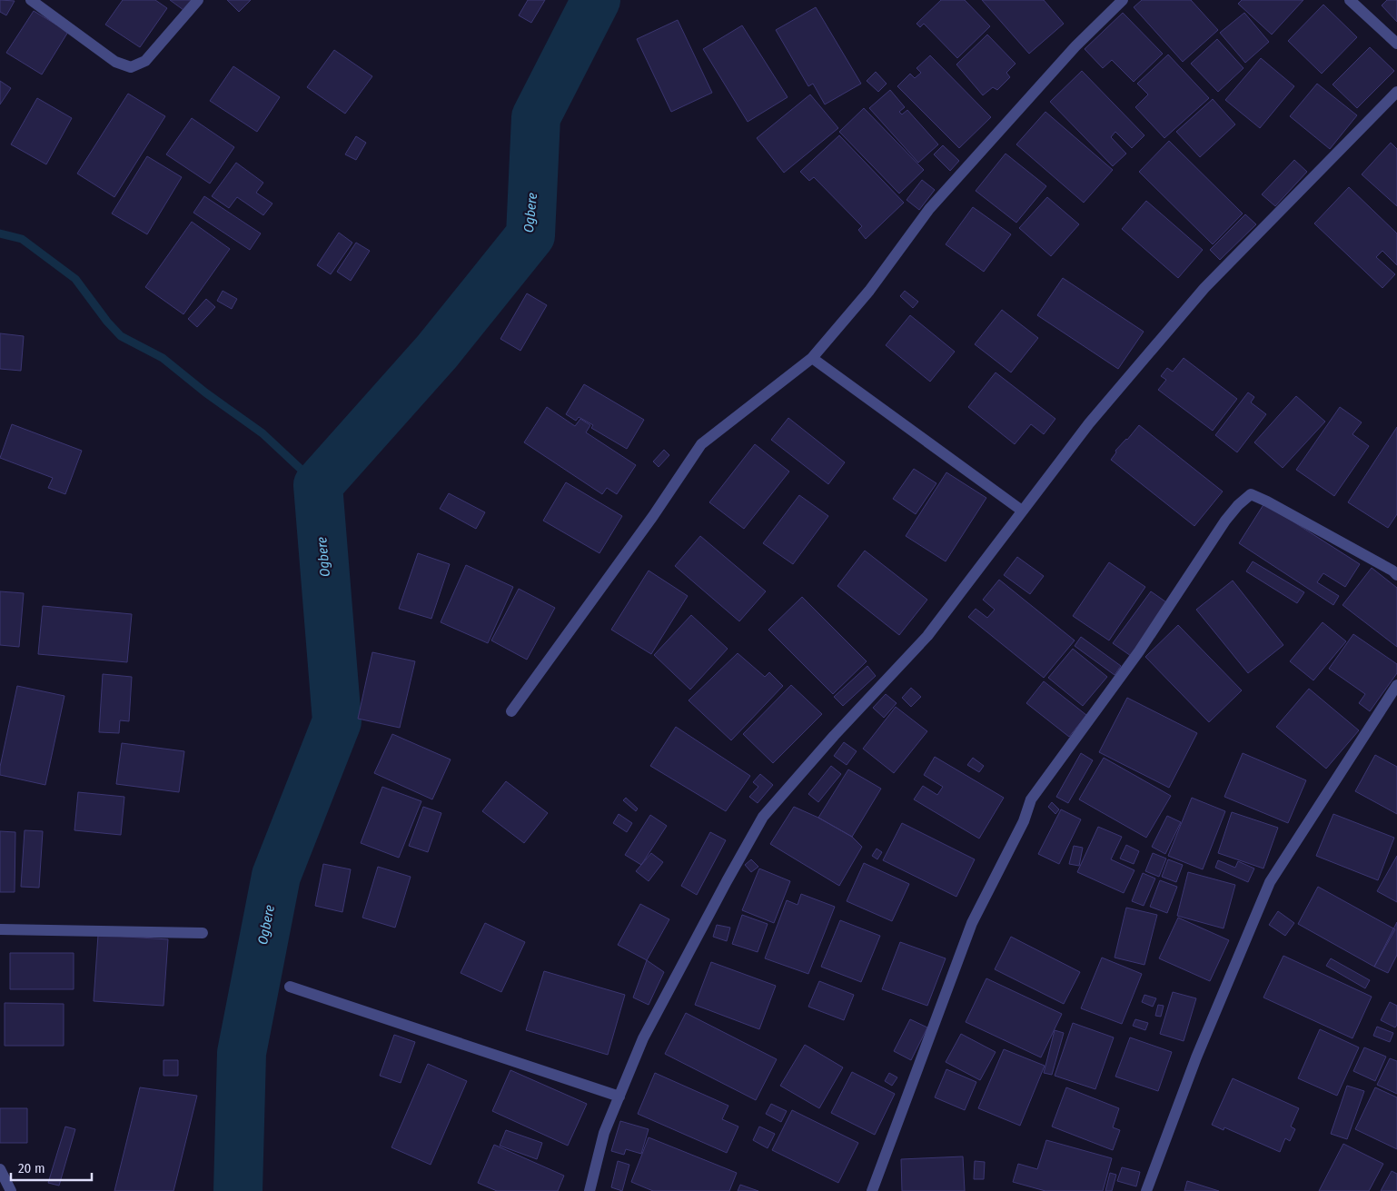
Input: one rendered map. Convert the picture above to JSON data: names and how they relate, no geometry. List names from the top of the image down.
{
  "water": ["Ogbere"],
  "scale_bar": "20 m"
}
